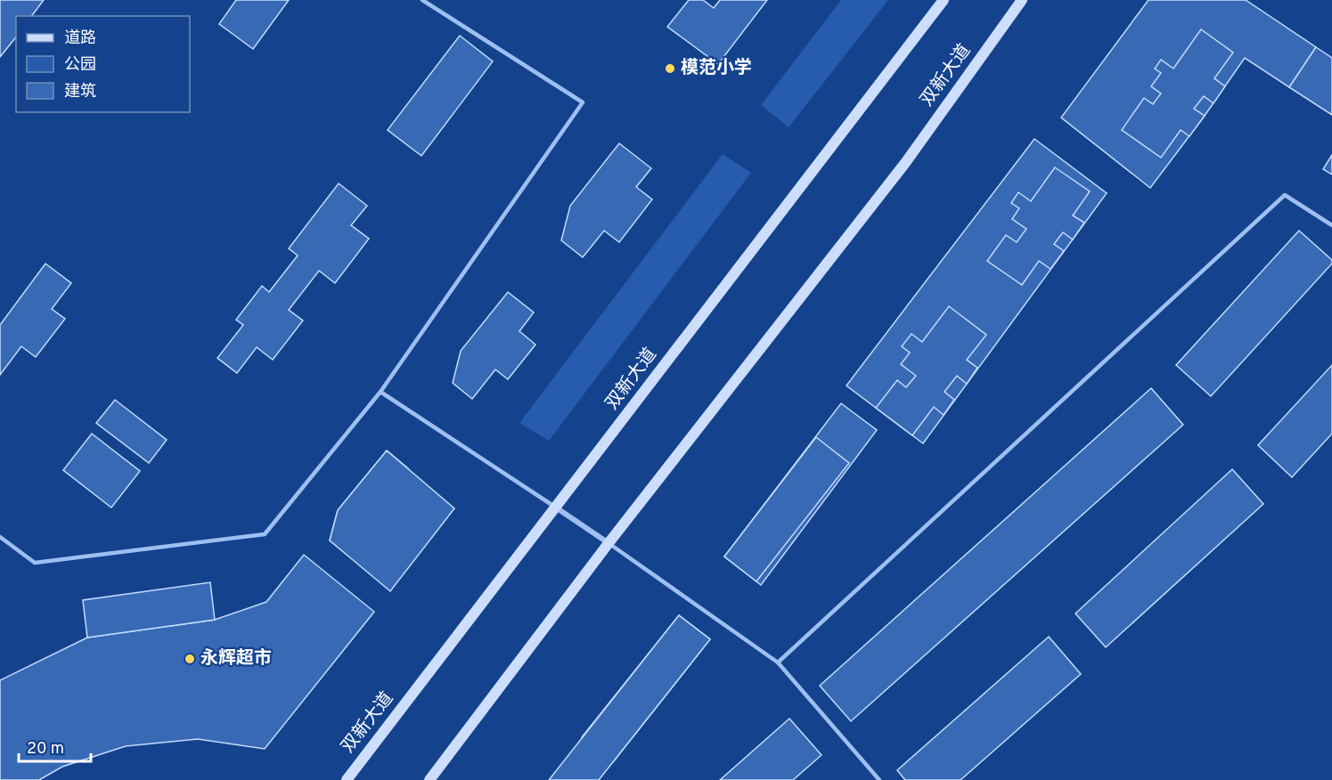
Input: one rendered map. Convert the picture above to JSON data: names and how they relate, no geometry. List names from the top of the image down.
{
  "streets": {
    "main road": ["双新大道"]
  },
  "places": ["模范小学", "永辉超市"],
  "legend": ["道路", "公园", "建筑"],
  "scale_bar": "20 m"
}
